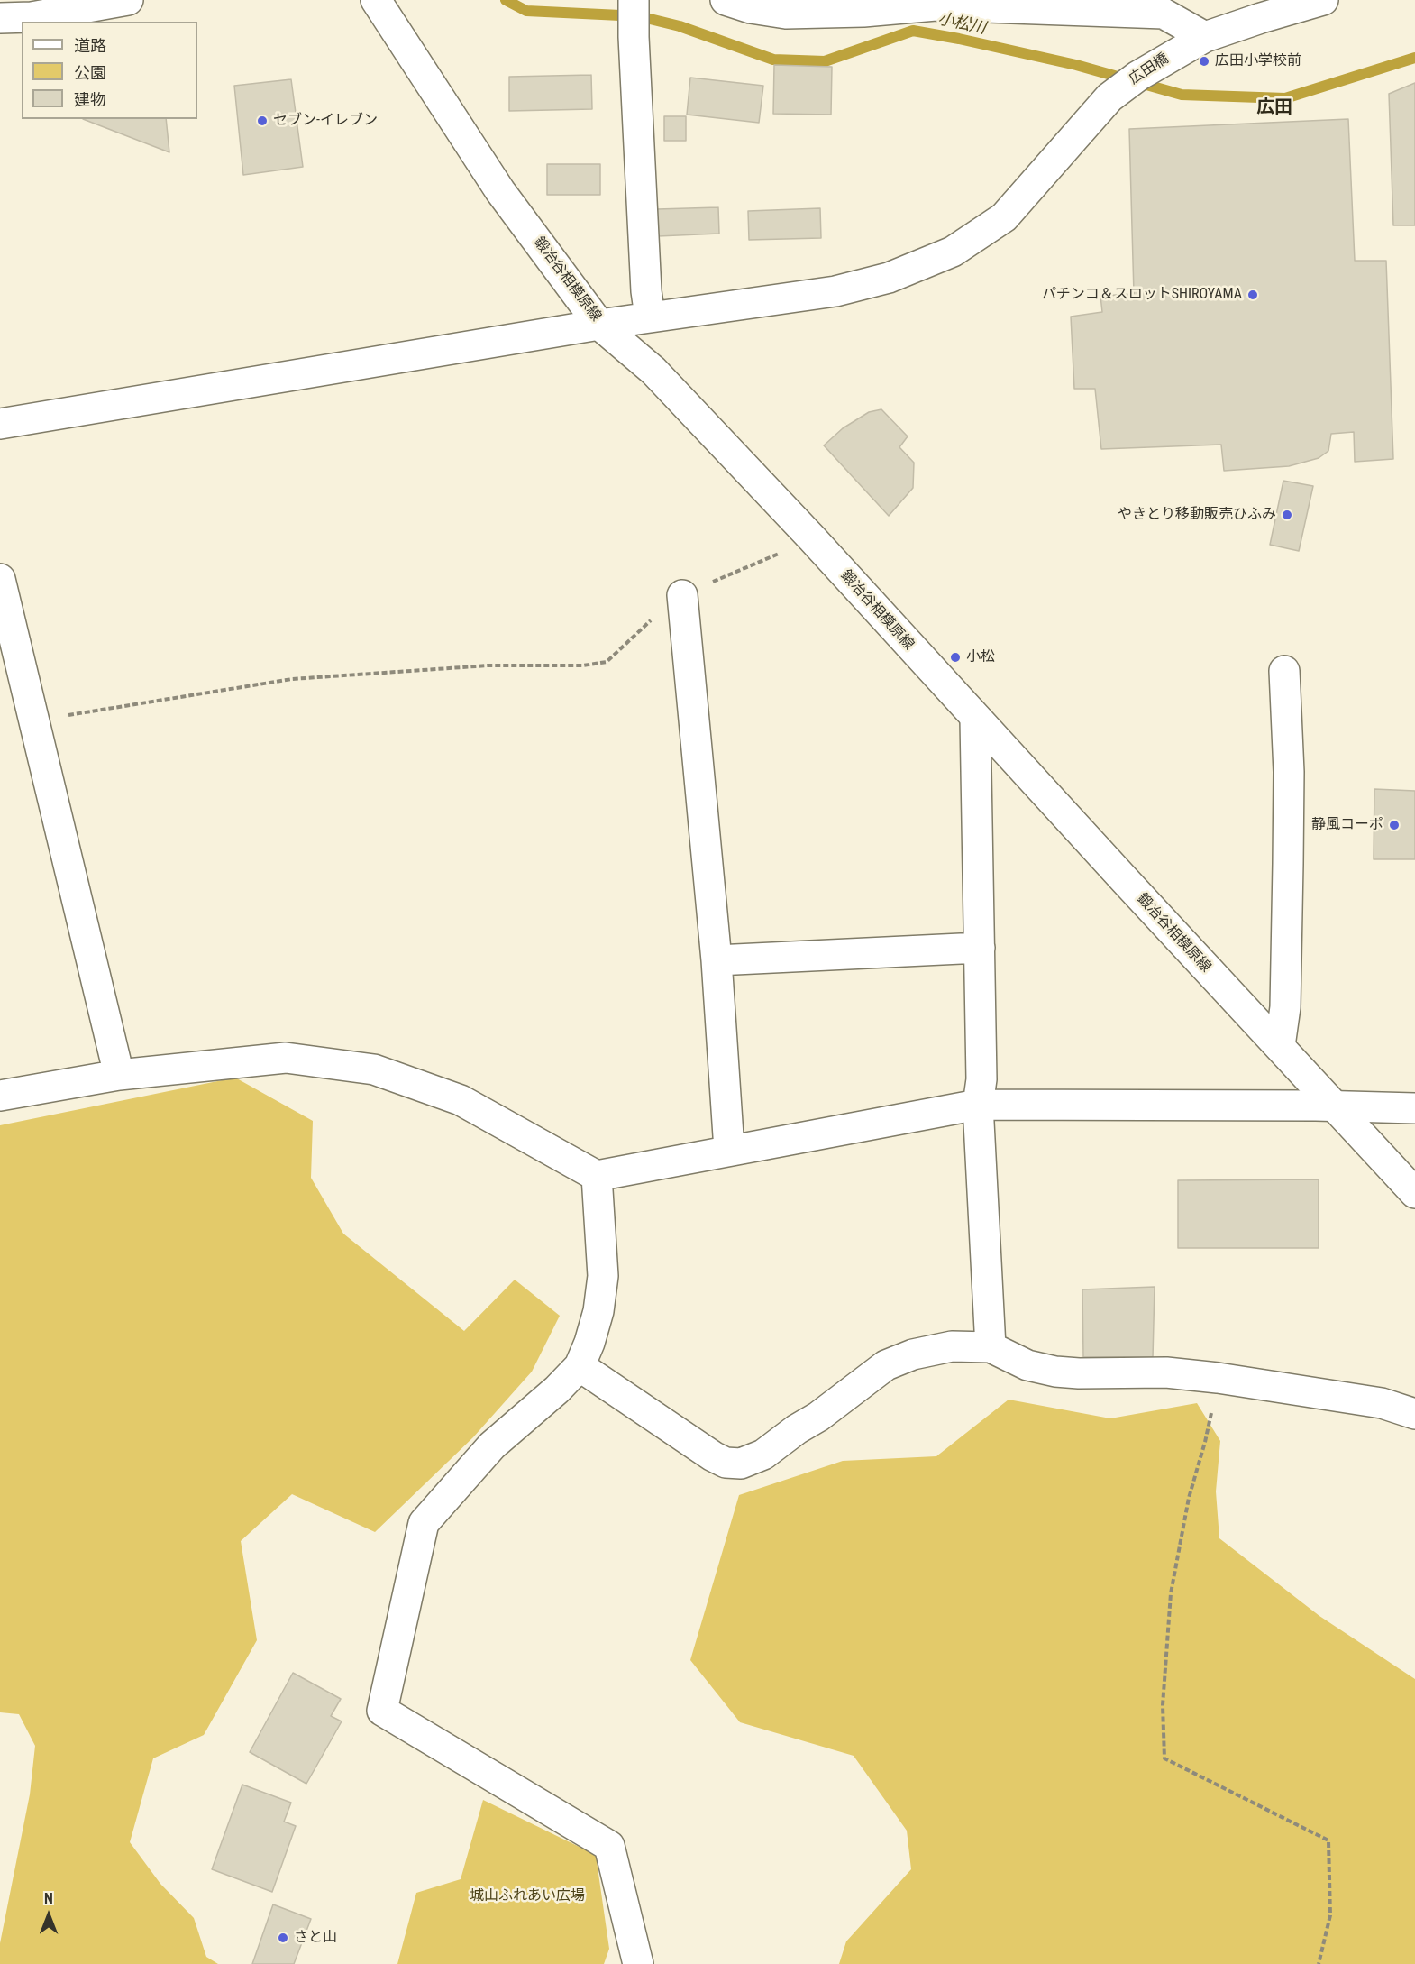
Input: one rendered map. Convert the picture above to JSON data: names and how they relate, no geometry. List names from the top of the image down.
{
  "streets": {
    "street": ["広田橋", "鍛冶谷相模原線"]
  },
  "crossings": [
    ["広田橋", "鍛冶谷相模原線"]
  ],
  "districts": ["広田"],
  "water": ["小松川"],
  "parks": ["城山ふれあい広場"],
  "places": [
    "広田小学校前",
    "セブン-イレブン",
    "パチンコ＆スロットSHIROYAMA",
    "やきとり移動販売ひふみ",
    "小松",
    "静風コーポ",
    "さと山"
  ],
  "legend": ["道路", "公園", "建物"],
  "north": "top"
}
